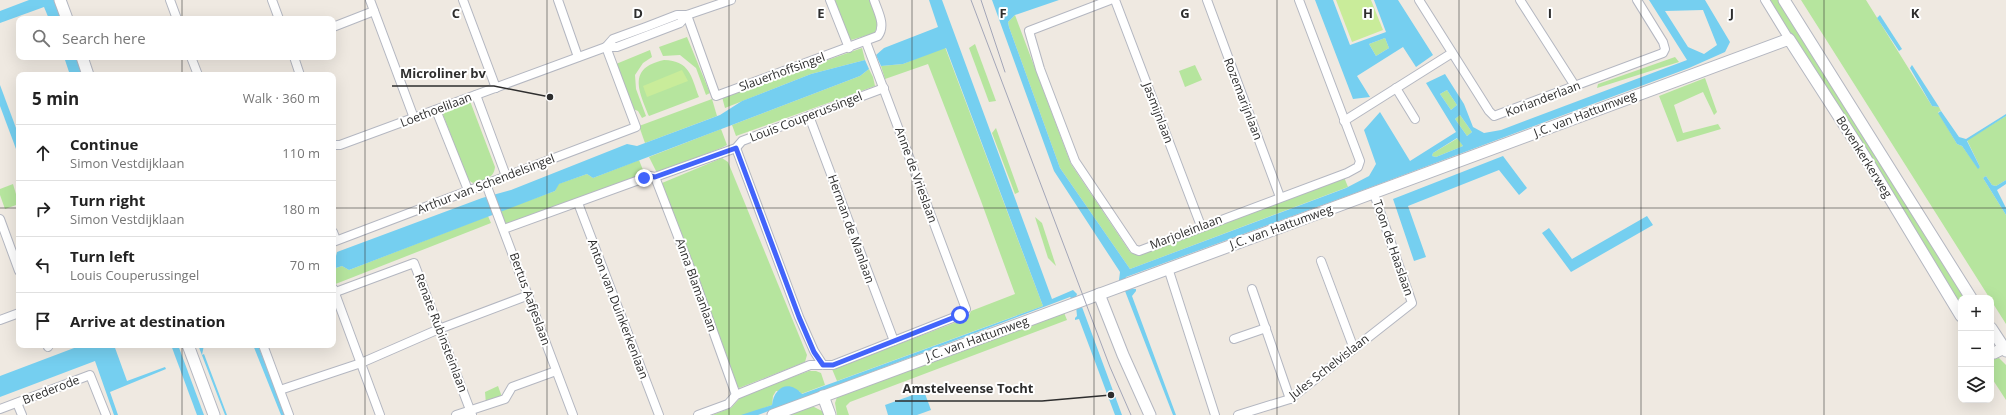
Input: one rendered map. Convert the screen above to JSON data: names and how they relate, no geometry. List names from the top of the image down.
{
  "streets": {
    "street": [
      "Slauerhoffsingel",
      "Rozemarijnlaan",
      "Korianderlaan",
      "Loethoelilaan",
      "Jasmijnlaan",
      "J.C. van Hattumweg",
      "Louis Couperussingel",
      "Bovenkerkerweg",
      "Anne de Vrieslaan",
      "Arthur van Schendelsingel",
      "Herman de Manlaan",
      "Marjoleinlaan",
      "Toon de Haaslaan",
      "Anna Blamanlaan",
      "Bertus Aafjeslaan",
      "Anton van Duinkerkenlaan",
      "Renate Rubinsteinlaan",
      "Jules Schelvislaan",
      "Brederode"
    ]
  },
  "crossings": [
    ["Slauerhoffsingel", "Loethoelilaan"],
    ["Slauerhoffsingel", "Anne de Vrieslaan"],
    ["Rozemarijnlaan", "Marjoleinlaan"],
    ["Loethoelilaan", "Arthur van Schendelsingel"],
    ["Jasmijnlaan", "Marjoleinlaan"],
    ["J.C. van Hattumweg", "Bovenkerkerweg"],
    ["J.C. van Hattumweg", "Toon de Haaslaan"],
    ["Louis Couperussingel", "Anne de Vrieslaan"],
    ["Louis Couperussingel", "Herman de Manlaan"],
    ["Louis Couperussingel", "Anna Blamanlaan"],
    ["Louis Couperussingel", "Bertus Aafjeslaan"],
    ["Louis Couperussingel", "Anton van Duinkerkenlaan"],
    ["Anne de Vrieslaan", "Herman de Manlaan"],
    ["Arthur van Schendelsingel", "Bertus Aafjeslaan"],
    ["Toon de Haaslaan", "Jules Schelvislaan"]
  ],
  "places": ["Microliner bv", "Amstelveense Tocht"],
  "page": {
    "search": "Search here",
    "heading": ["5 min", "Walk · 360 m"],
    "list": [
      ["Continue", "Simon Vestdijklaan", "110 m"],
      ["Turn right", "Simon Vestdijklaan", "180 m"],
      ["Turn left", "Louis Couperussingel", "70 m"],
      "Arrive at destination"
    ],
    "map_buttons": ["+", "−"]
  },
  "grid": {
    "columns": [
      "C",
      "D",
      "E",
      "F",
      "G",
      "H",
      "I",
      "J",
      "K"
    ]
  }
}
